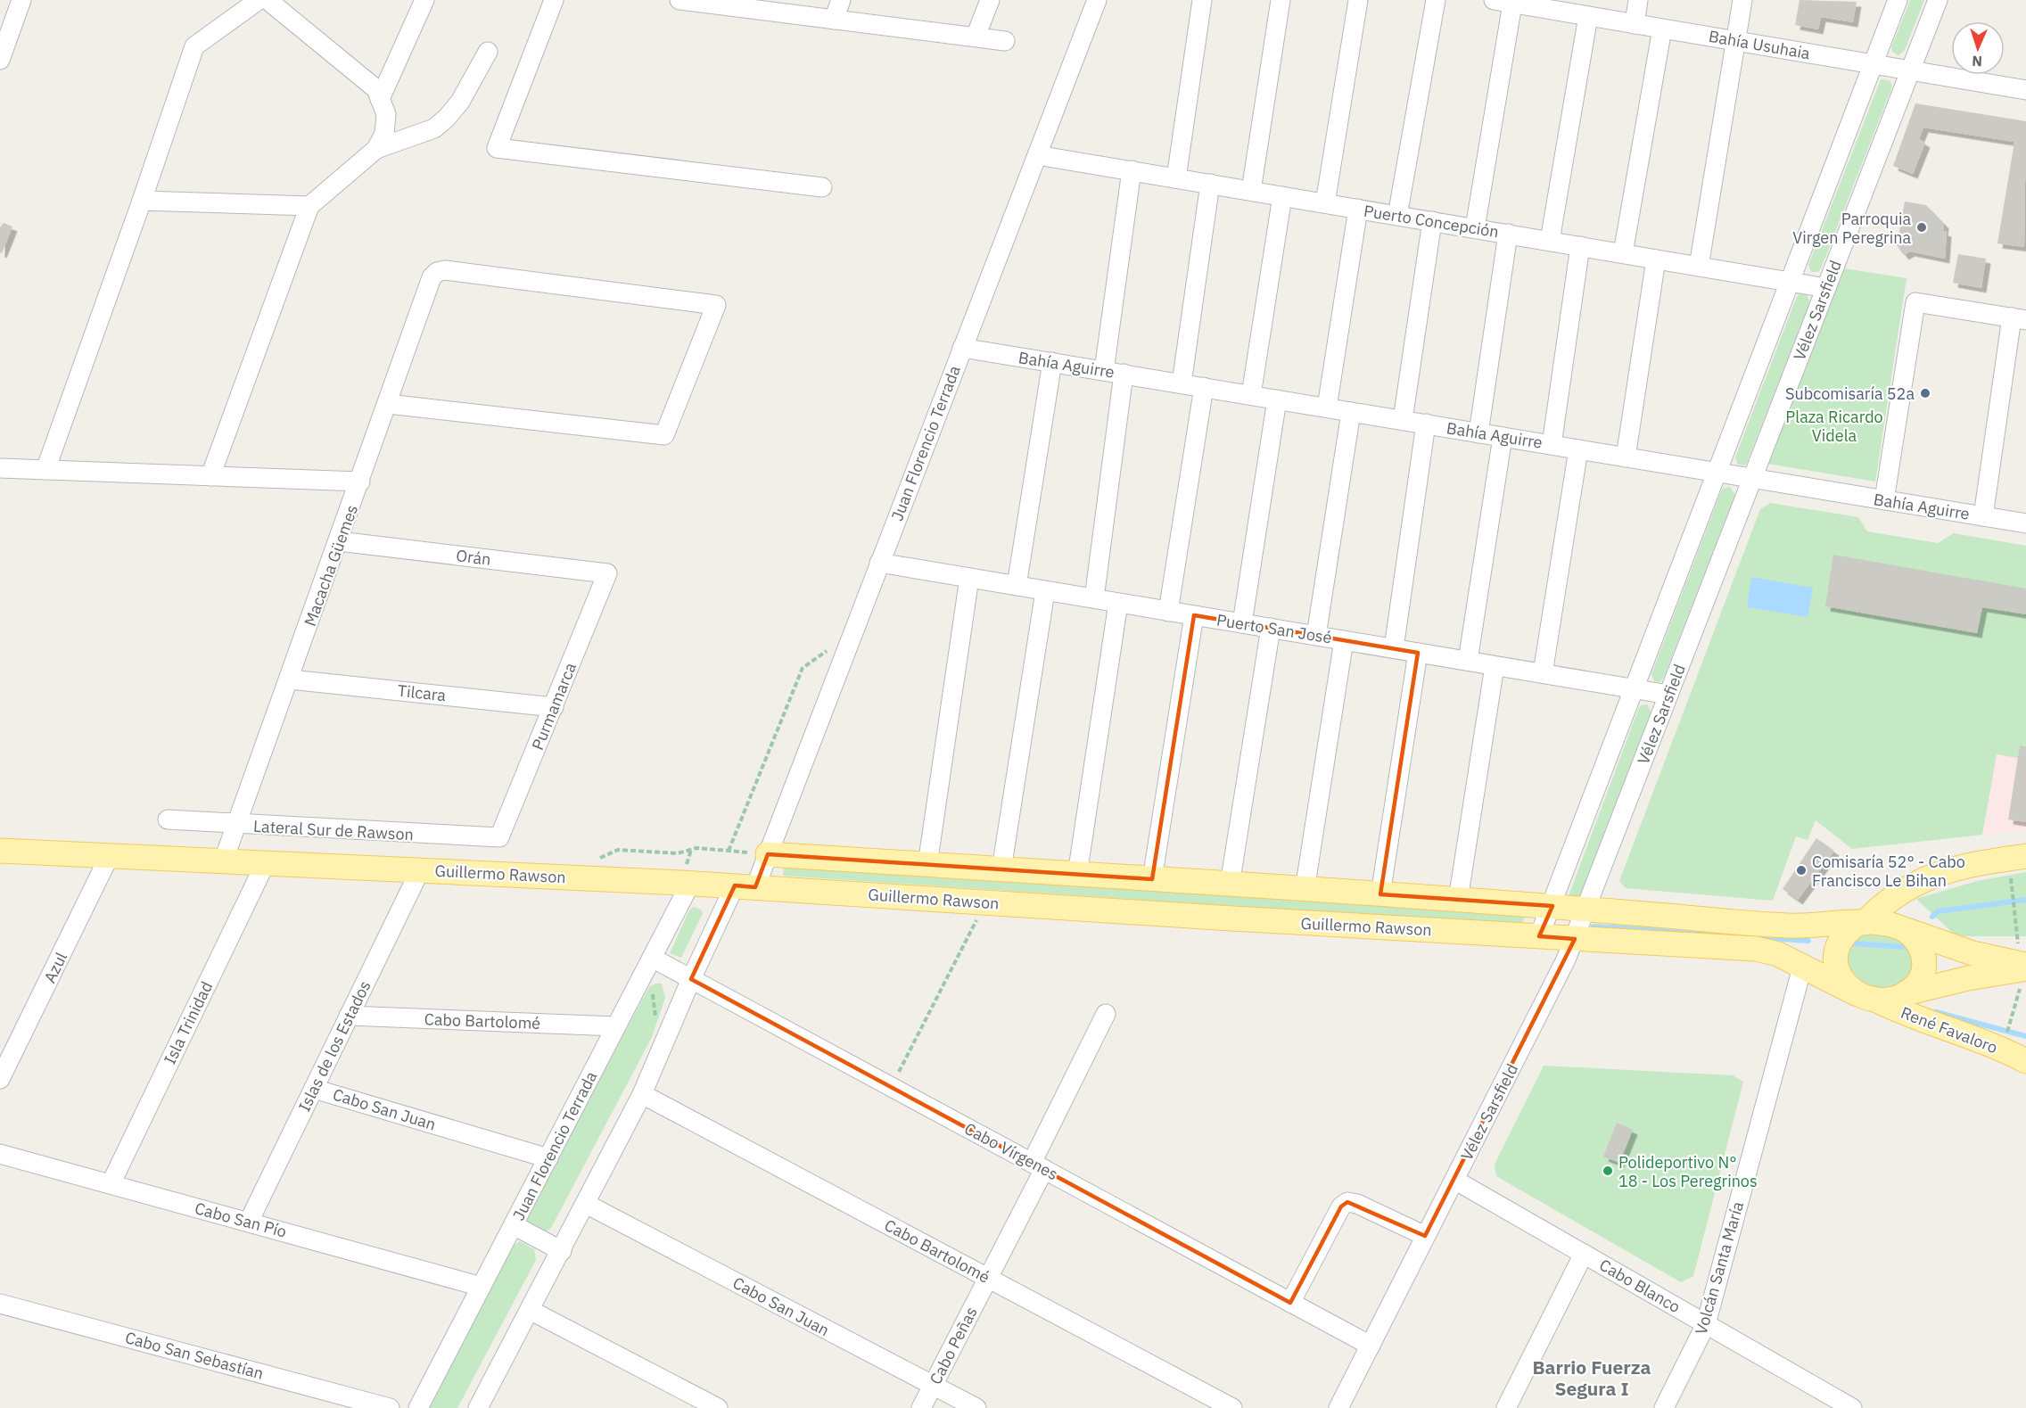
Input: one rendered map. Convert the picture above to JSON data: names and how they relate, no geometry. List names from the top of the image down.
{
  "streets": {
    "main road": ["Guillermo Rawson", "René Favaloro"],
    "street": [
      "Bahía Usuhaia",
      "Puerto Concepción",
      "Vélez Sarsfield",
      "Bahía Aguirre",
      "Juan Florencio Terrada",
      "Orán",
      "Macacha Güemes",
      "Puerto San José",
      "Tilcara",
      "Purmamarca",
      "Lateral Sur de Rawson",
      "Azul",
      "Cabo Bartolomé",
      "Isla Trinidad",
      "Islas de los Estados",
      "Cabo San Juan",
      "Cabo Vírgenes",
      "Cabo San Pío",
      "Volcán Santa María",
      "Cabo Blanco",
      "Cabo Peñas",
      "Cabo San Sebastían"
    ]
  },
  "crossings": [
    ["Bahía Usuhaia", "Vélez Sarsfield"],
    ["Puerto Concepción", "Vélez Sarsfield"],
    ["Puerto Concepción", "Juan Florencio Terrada"],
    ["Vélez Sarsfield", "Bahía Aguirre"],
    ["Vélez Sarsfield", "Puerto San José"],
    ["Vélez Sarsfield", "Guillermo Rawson"],
    ["Vélez Sarsfield", "Cabo Vírgenes"],
    ["Vélez Sarsfield", "Cabo Blanco"],
    ["Bahía Aguirre", "Juan Florencio Terrada"],
    ["Juan Florencio Terrada", "Puerto San José"],
    ["Juan Florencio Terrada", "Guillermo Rawson"],
    ["Juan Florencio Terrada", "Cabo Bartolomé"],
    ["Juan Florencio Terrada", "Cabo San Juan"],
    ["Juan Florencio Terrada", "Cabo Vírgenes"],
    ["Juan Florencio Terrada", "Cabo San Pío"],
    ["Orán", "Macacha Güemes"],
    ["Orán", "Purmamarca"],
    ["Macacha Güemes", "Tilcara"],
    ["Macacha Güemes", "Lateral Sur de Rawson"],
    ["Macacha Güemes", "Guillermo Rawson"],
    ["Tilcara", "Purmamarca"],
    ["Purmamarca", "Lateral Sur de Rawson"],
    ["Guillermo Rawson", "Azul"],
    ["Guillermo Rawson", "Isla Trinidad"],
    ["Guillermo Rawson", "René Favaloro"],
    ["Guillermo Rawson", "Islas de los Estados"],
    ["Guillermo Rawson", "Volcán Santa María"],
    ["Cabo Bartolomé", "Islas de los Estados"],
    ["Cabo Bartolomé", "Cabo Peñas"],
    ["Isla Trinidad", "Cabo San Pío"],
    ["Islas de los Estados", "Cabo San Juan"],
    ["Islas de los Estados", "Cabo San Pío"],
    ["Cabo San Juan", "Cabo Peñas"],
    ["Cabo Vírgenes", "Cabo Peñas"],
    ["Volcán Santa María", "Cabo Blanco"]
  ],
  "districts": ["Barrio Fuerza Segura I"],
  "parks": ["Plaza Ricardo Videla"],
  "places": [
    "Parroquia Virgen Peregrina",
    "Subcomisaría 52a",
    "Comisaría 52° - Cabo Francisco Le Bihan",
    "Polideportivo N° 18 - Los Peregrinos"
  ],
  "north": "bottom"
}
